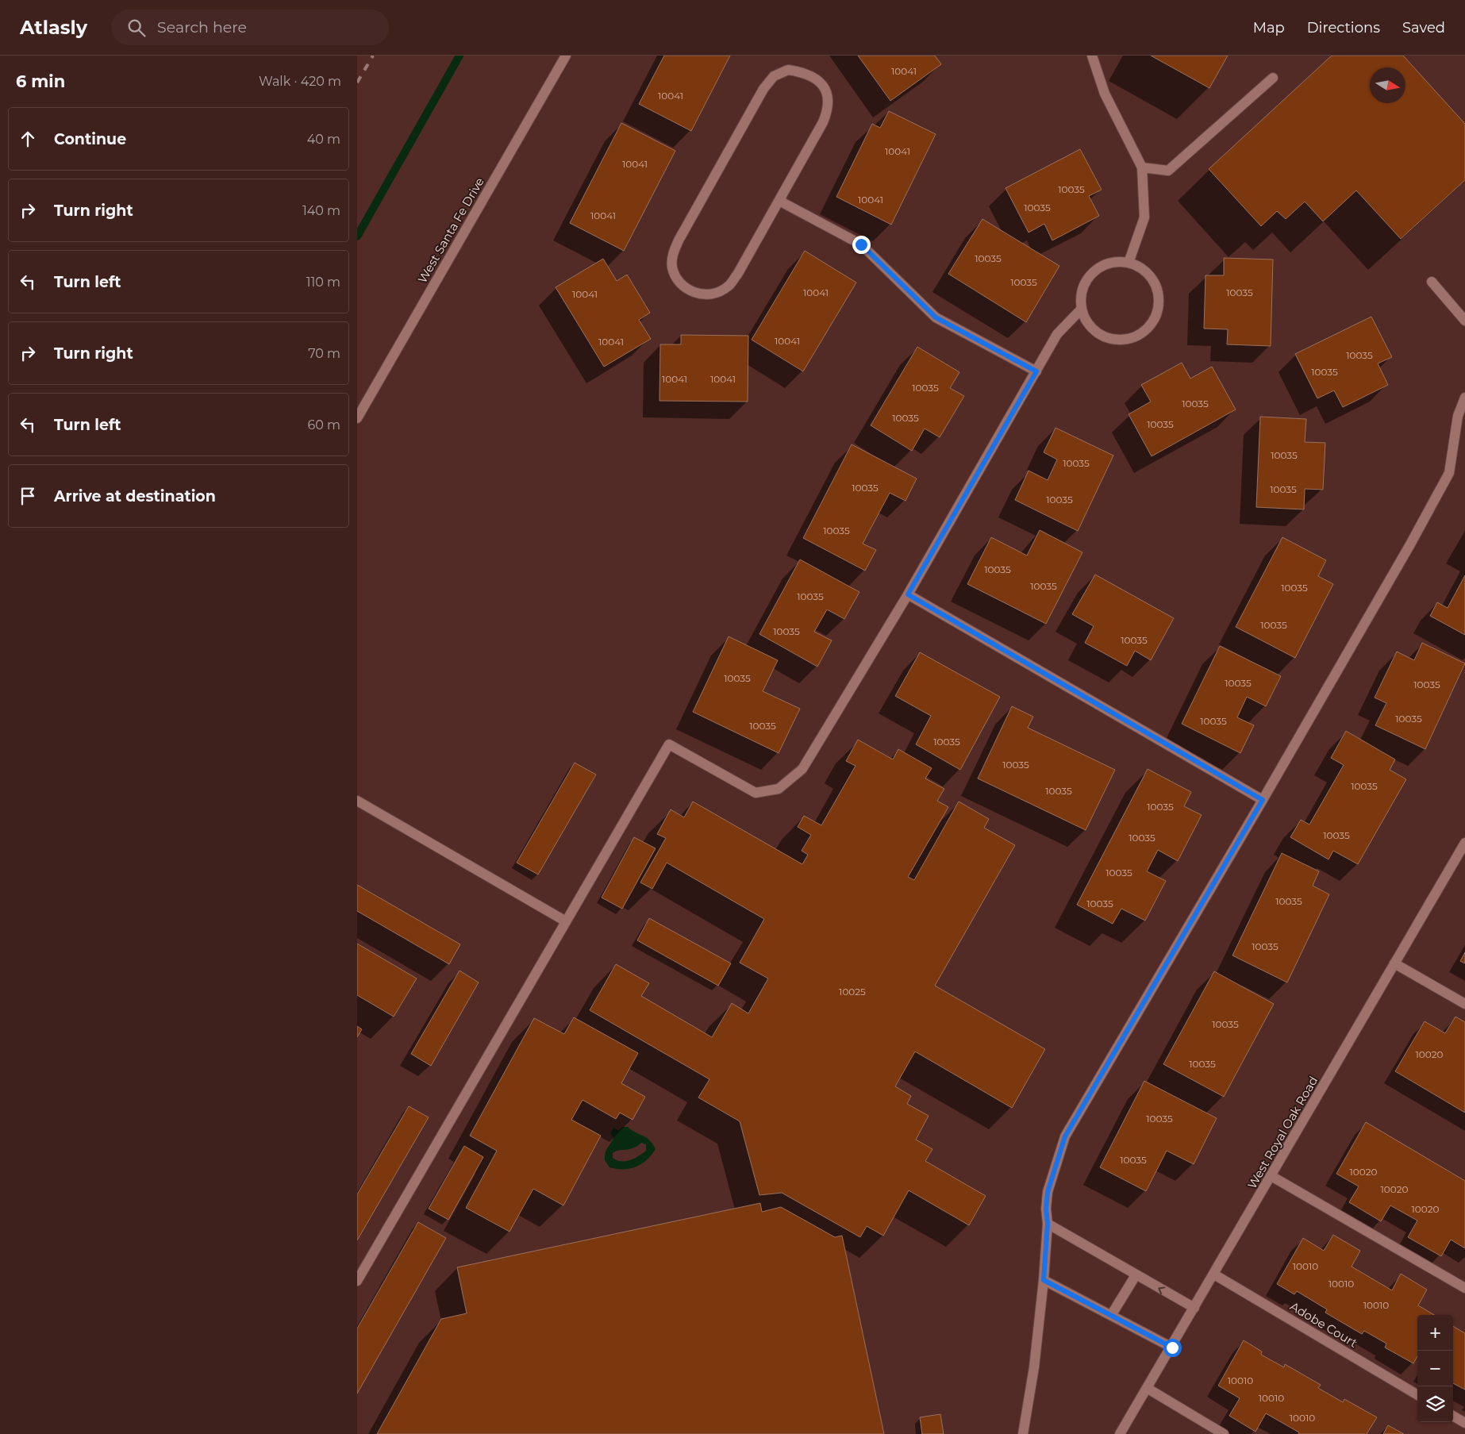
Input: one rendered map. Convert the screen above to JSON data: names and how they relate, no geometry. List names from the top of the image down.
{
  "streets": {
    "street": ["West Santa Fe Drive", "West Royal Oak Road", "Adobe Court"]
  },
  "crossings": [
    ["West Royal Oak Road", "Adobe Court"]
  ],
  "house_numbers": [
    "10041",
    "10041",
    "10041",
    "10041",
    "10035",
    "10041",
    "10035",
    "10041",
    "10035",
    "10035",
    "10041",
    "10035",
    "10041",
    "10041",
    "10041",
    "10035",
    "10035",
    "10041",
    "10041",
    "10035",
    "10035",
    "10035",
    "10035",
    "10035",
    "10035",
    "10035",
    "10035",
    "10035",
    "10035",
    "10035",
    "10035",
    "10035",
    "10035",
    "10035",
    "10035",
    "10035",
    "10035",
    "10035",
    "10035",
    "10035",
    "10035",
    "10035",
    "10035",
    "10035",
    "10035",
    "10035",
    "10035",
    "10035",
    "10035",
    "10035",
    "10035",
    "10035",
    "10035",
    "10025",
    "10035",
    "10020",
    "10035",
    "10035",
    "10035",
    "10020",
    "10020",
    "10020",
    "10010",
    "10010",
    "10010",
    "10010",
    "10010",
    "10010"
  ],
  "north": "right",
  "page": {
    "header": "Atlasly",
    "search": "Search here",
    "nav": ["Map", "Directions", "Saved"],
    "heading": ["6 min", "Walk · 420 m"],
    "list": [
      ["Continue", "40 m"],
      ["Turn right", "140 m"],
      ["Turn left", "110 m"],
      ["Turn right", "70 m"],
      ["Turn left", "60 m"],
      "Arrive at destination"
    ],
    "map_buttons": ["+", "−"]
  }
}
